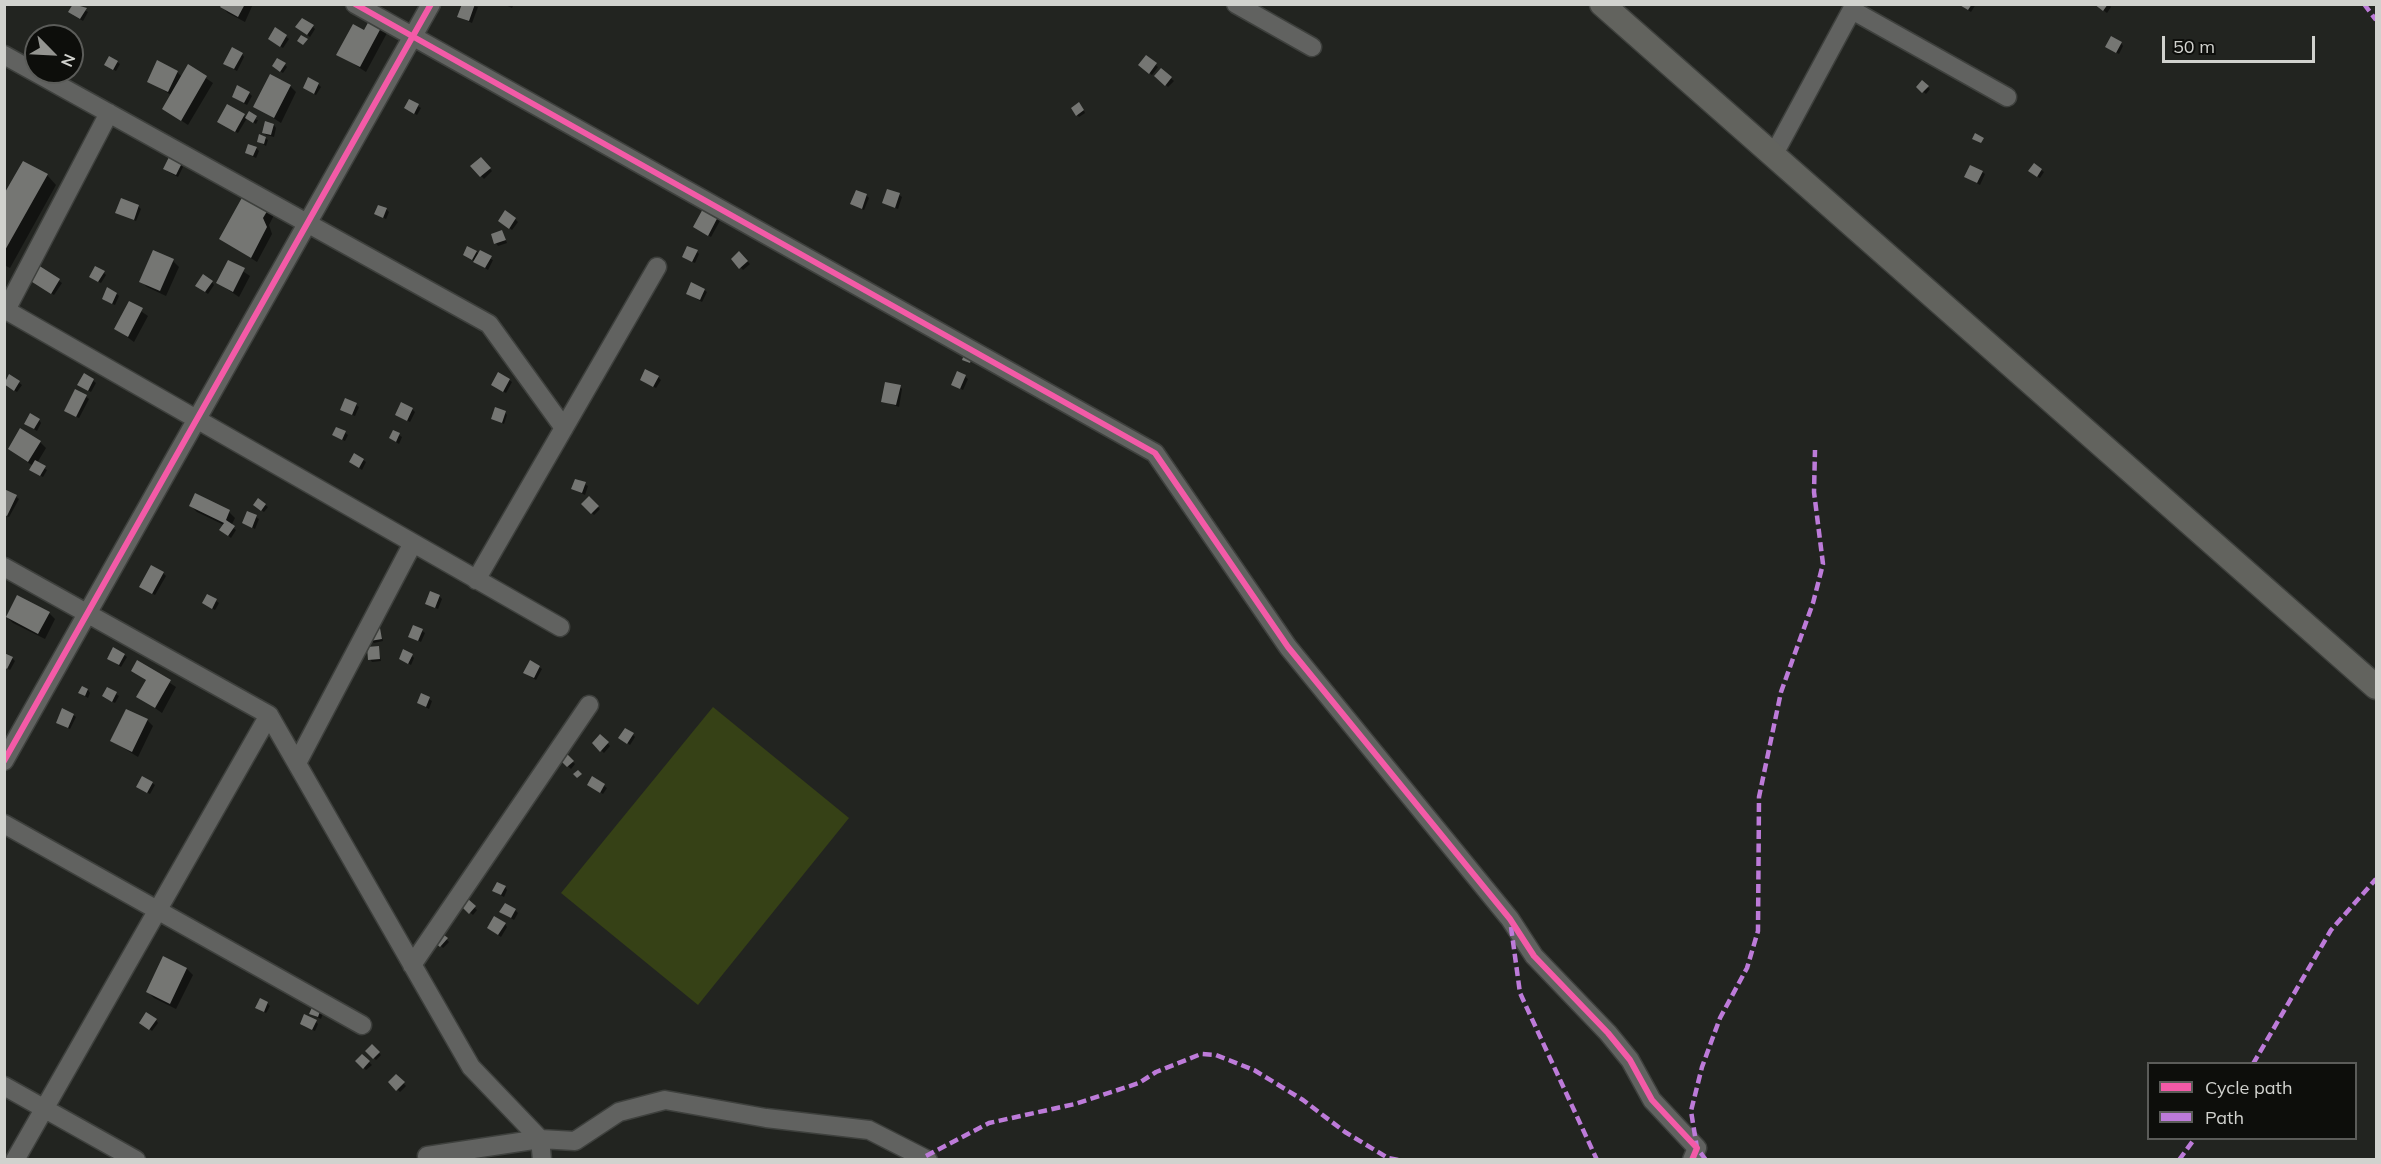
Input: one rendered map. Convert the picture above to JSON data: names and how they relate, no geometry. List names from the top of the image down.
{
  "legend": ["Cycle path", "Path"],
  "scale_bar": "50 m",
  "north": "bottom right"
}
